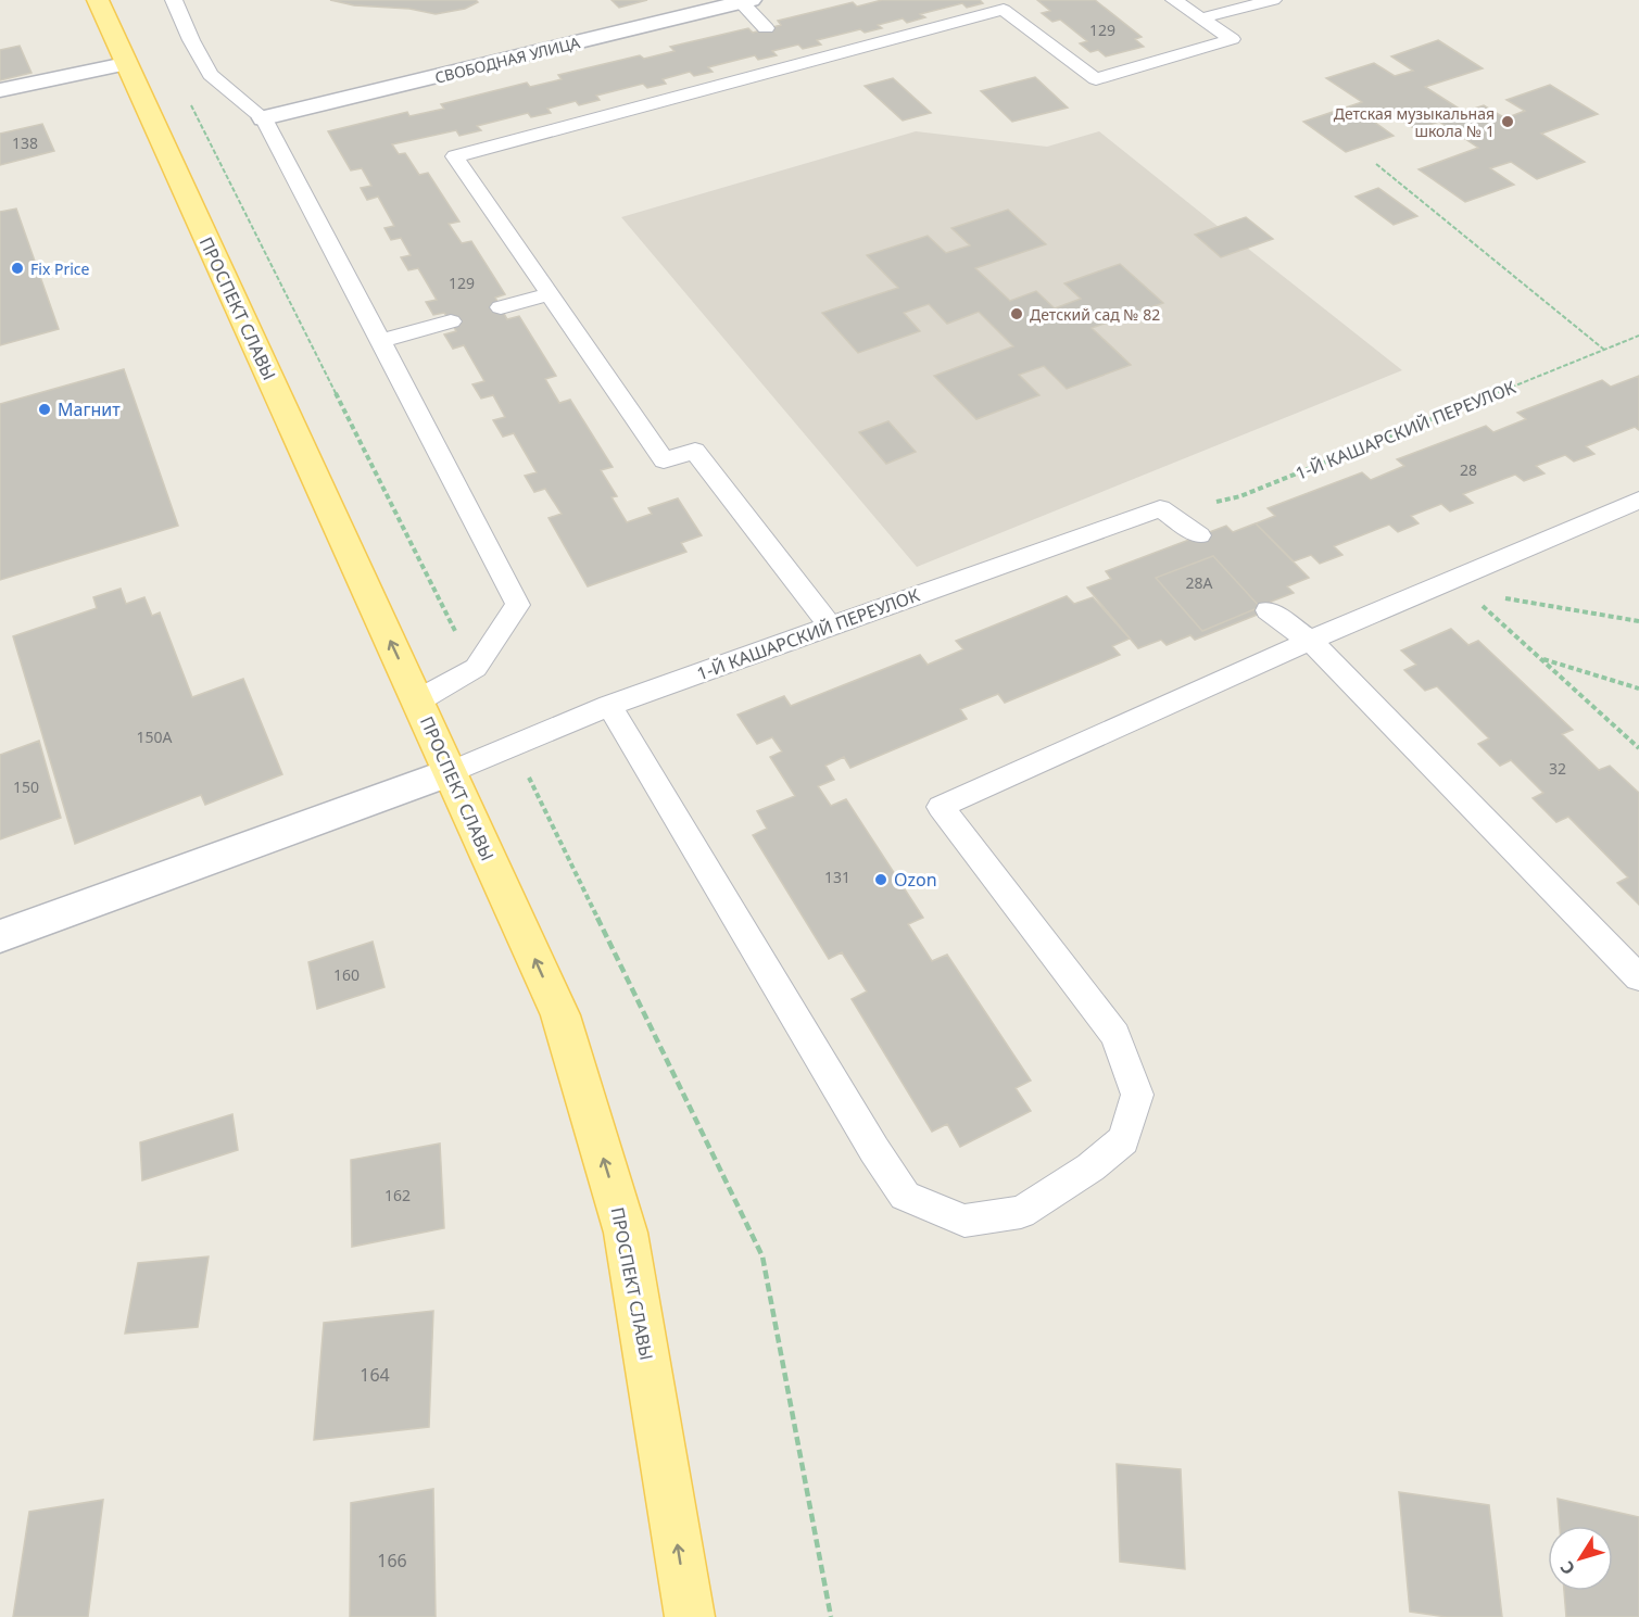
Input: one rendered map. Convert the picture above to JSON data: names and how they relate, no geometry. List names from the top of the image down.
{
  "streets": {
    "main road": ["ПРОСПЕКТ СЛАВЫ"],
    "street": ["СВОБОДНАЯ УЛИЦА"],
    "lane": ["1-Й КАШАРСКИЙ ПЕРЕУЛОК"]
  },
  "crossings": [
    ["ПРОСПЕКТ СЛАВЫ", "1-Й КАШАРСКИЙ ПЕРЕУЛОК"]
  ],
  "one_way": ["ПРОСПЕКТ СЛАВЫ"],
  "places": [
    "Детская музыкальная школа № 1",
    "Fix Price",
    "Детский сад № 82",
    "Магнит",
    "Ozon"
  ],
  "house_numbers": [
    "129",
    "138",
    "129",
    "28",
    "28А",
    "150А",
    "32",
    "150",
    "131",
    "160",
    "162",
    "164",
    "166"
  ],
  "north": "bottom left"
}
